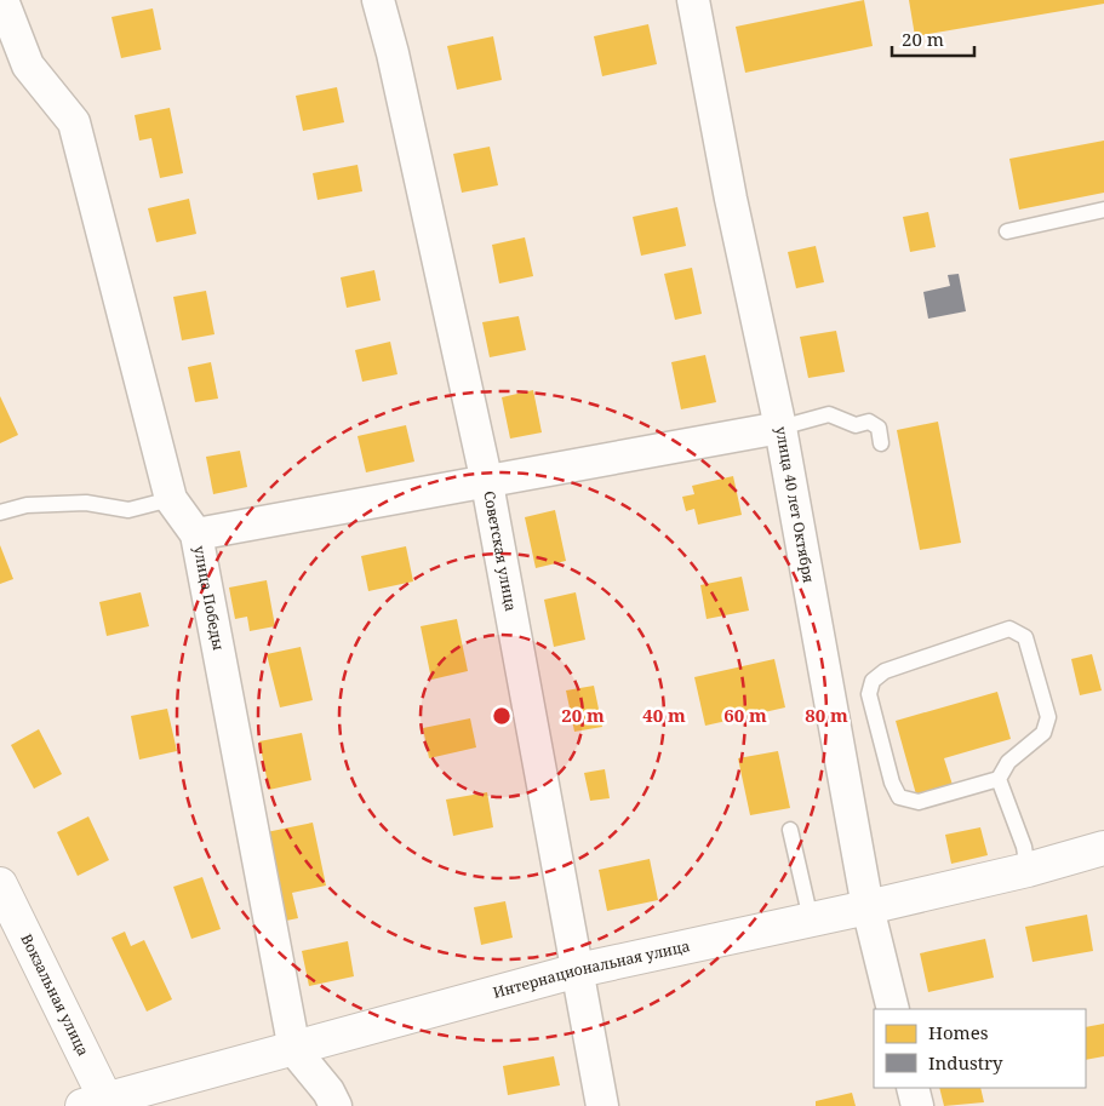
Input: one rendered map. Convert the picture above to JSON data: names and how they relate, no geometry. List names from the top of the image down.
{
  "streets": {
    "main road": ["Интернациональная улица", "Вокзальная улица"],
    "street": ["улица 40 лет Октября", "Советская улица", "улица Победы"]
  },
  "crossings": [
    ["улица 40 лет Октября", "Интернациональная улица"],
    ["Советская улица", "Интернациональная улица"],
    ["улица Победы", "Интернациональная улица"],
    ["Интернациональная улица", "Вокзальная улица"]
  ],
  "legend": ["Homes", "Industry"],
  "scale_bar": "20 m",
  "rings": [
    "20 m",
    "40 m",
    "60 m",
    "80 m"
  ]
}
